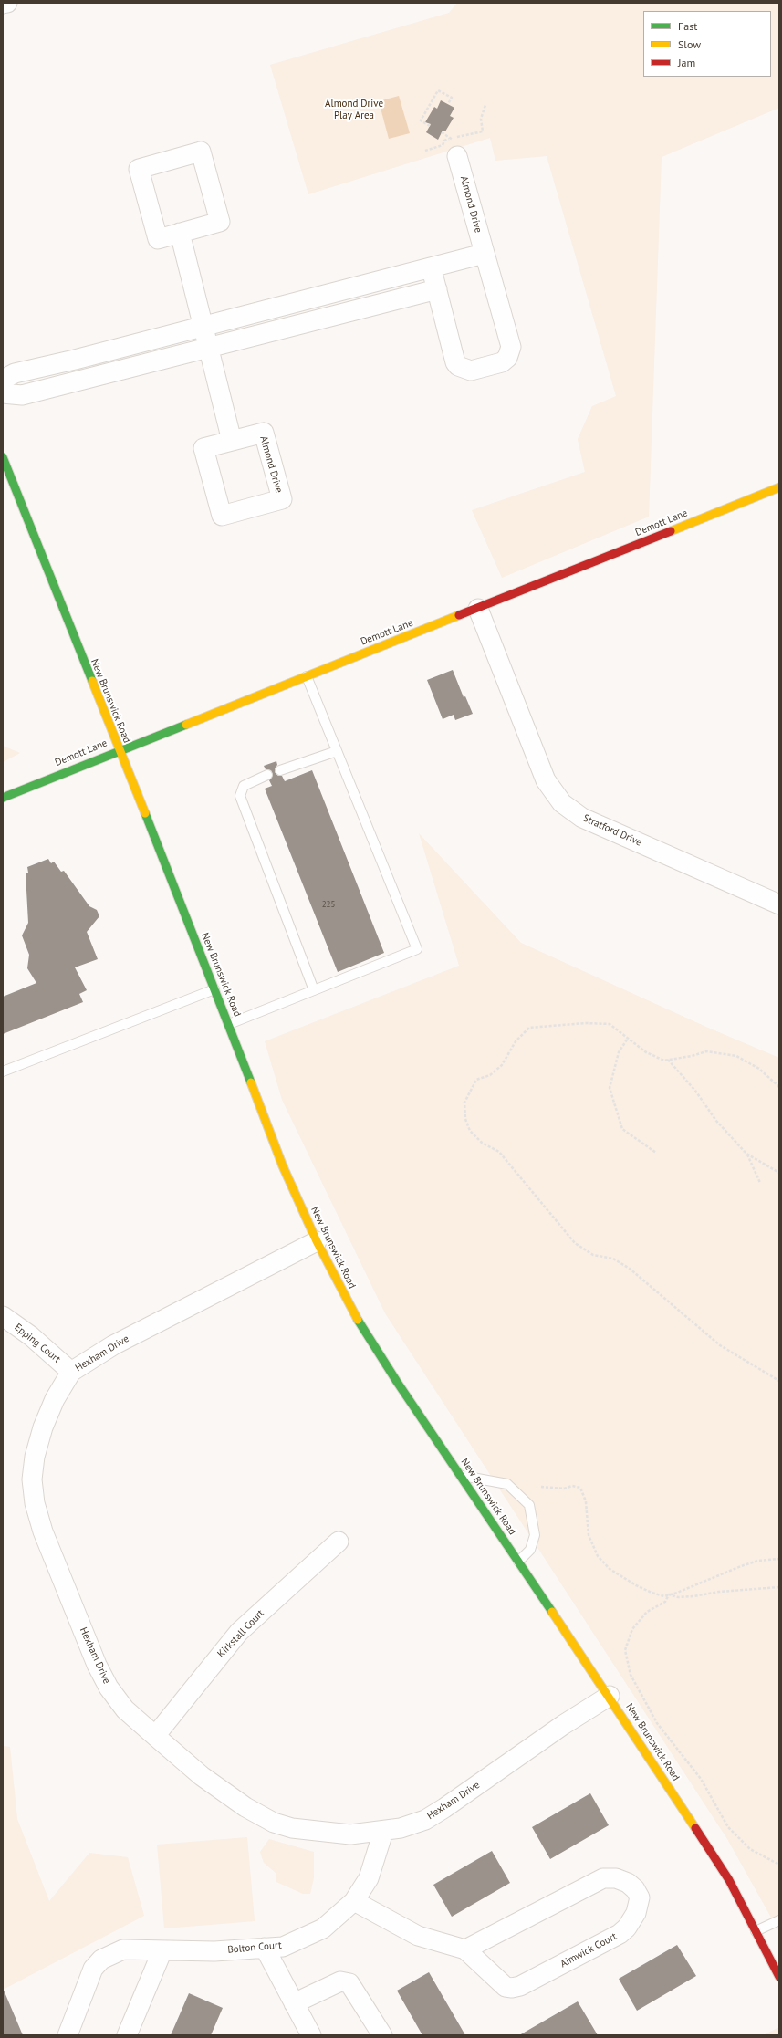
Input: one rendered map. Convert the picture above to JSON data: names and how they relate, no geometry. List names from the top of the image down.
{
  "streets": {
    "street": [
      "Almond Drive",
      "Demott Lane",
      "New Brunswick Road",
      "Stratford Drive",
      "Epping Court",
      "Hexham Drive",
      "Kirkstall Court",
      "Bolton Court",
      "Aimwick Court"
    ]
  },
  "crossings": [
    ["Demott Lane", "New Brunswick Road"],
    ["Demott Lane", "Stratford Drive"],
    ["New Brunswick Road", "Hexham Drive"],
    ["Epping Court", "Hexham Drive"],
    ["Hexham Drive", "Kirkstall Court"],
    ["Hexham Drive", "Bolton Court"],
    ["Bolton Court", "Aimwick Court"]
  ],
  "parks": ["Almond Drive Play Area"],
  "house_numbers": ["225"],
  "legend": ["Fast", "Slow", "Jam"]
}
